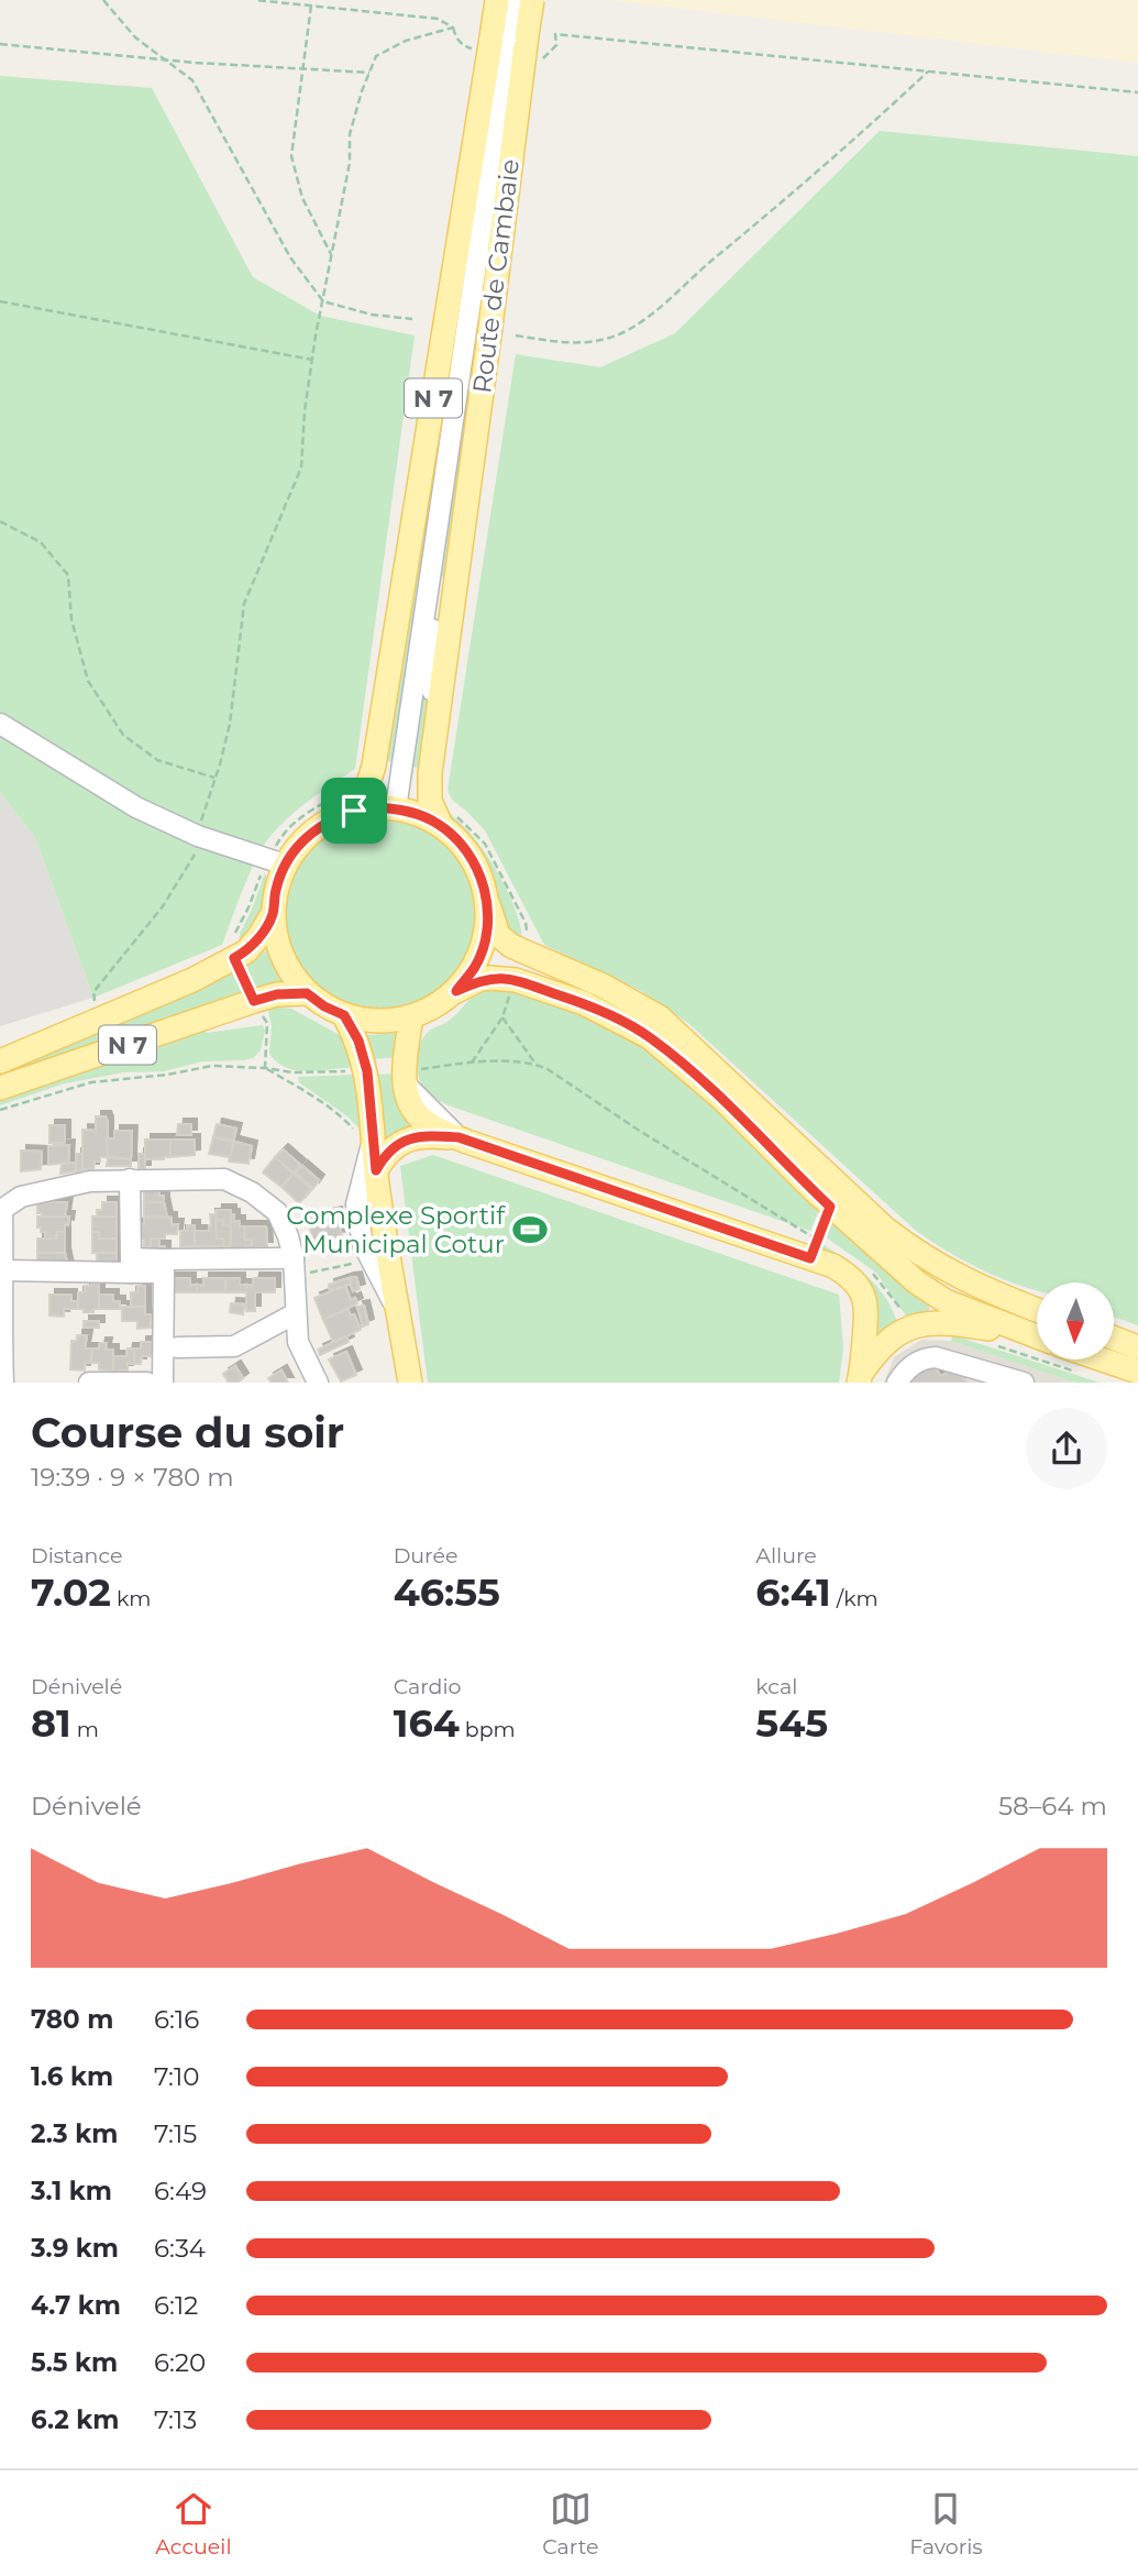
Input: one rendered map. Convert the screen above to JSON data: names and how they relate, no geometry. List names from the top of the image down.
{
  "streets": {
    "main road": ["Route de Cambaie", "N 7"]
  },
  "crossings": [
    ["Route de Cambaie", "N 7"]
  ],
  "places": {
    "sports": ["Complexe Sportif Municipal Cotur"]
  },
  "north": "bottom",
  "page": {
    "heading": ["Course du soir", "19:39 · 9 × 780 m"],
    "stats": [
      ["Distance", "7.02 km"],
      ["Durée", "46:55"],
      ["Allure", "6:41 /km"],
      ["Dénivelé", "81 m"],
      ["Cardio", "164 bpm"],
      ["kcal", "545"]
    ],
    "chart": ["Dénivelé", "58–64 m"],
    "list": [
      {
        "name": "780 m",
        "note": "6:16"
      },
      {
        "name": "1.6 km",
        "note": "7:10"
      },
      {
        "name": "2.3 km",
        "note": "7:15"
      },
      {
        "name": "3.1 km",
        "note": "6:49"
      },
      {
        "name": "3.9 km",
        "note": "6:34"
      },
      {
        "name": "4.7 km",
        "note": "6:12"
      },
      {
        "name": "5.5 km",
        "note": "6:20"
      },
      {
        "name": "6.2 km",
        "note": "7:13"
      }
    ],
    "tabs": ["Accueil", "Carte", "Favoris"]
  }
}
